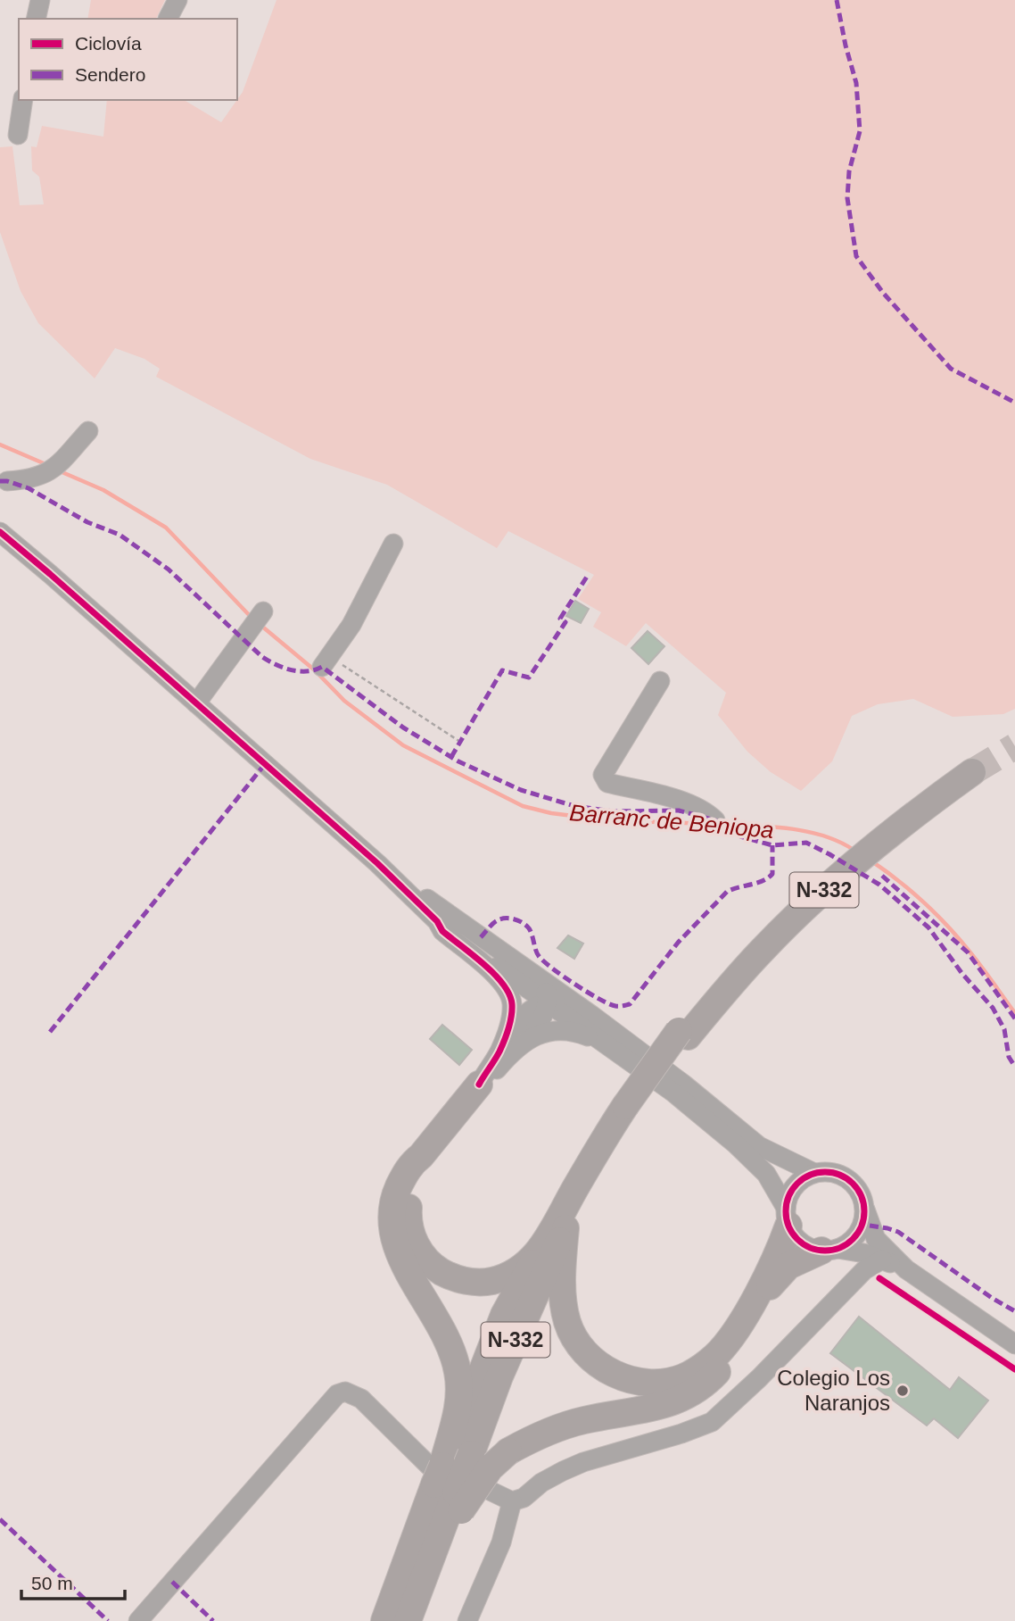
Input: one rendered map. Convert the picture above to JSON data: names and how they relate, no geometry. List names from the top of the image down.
{
  "streets": {
    "highway": ["N-332"]
  },
  "water": ["Barranc de Beniopa"],
  "places": ["Colegio Los Naranjos"],
  "legend": ["Ciclovía", "Sendero"],
  "scale_bar": "50 m"
}
